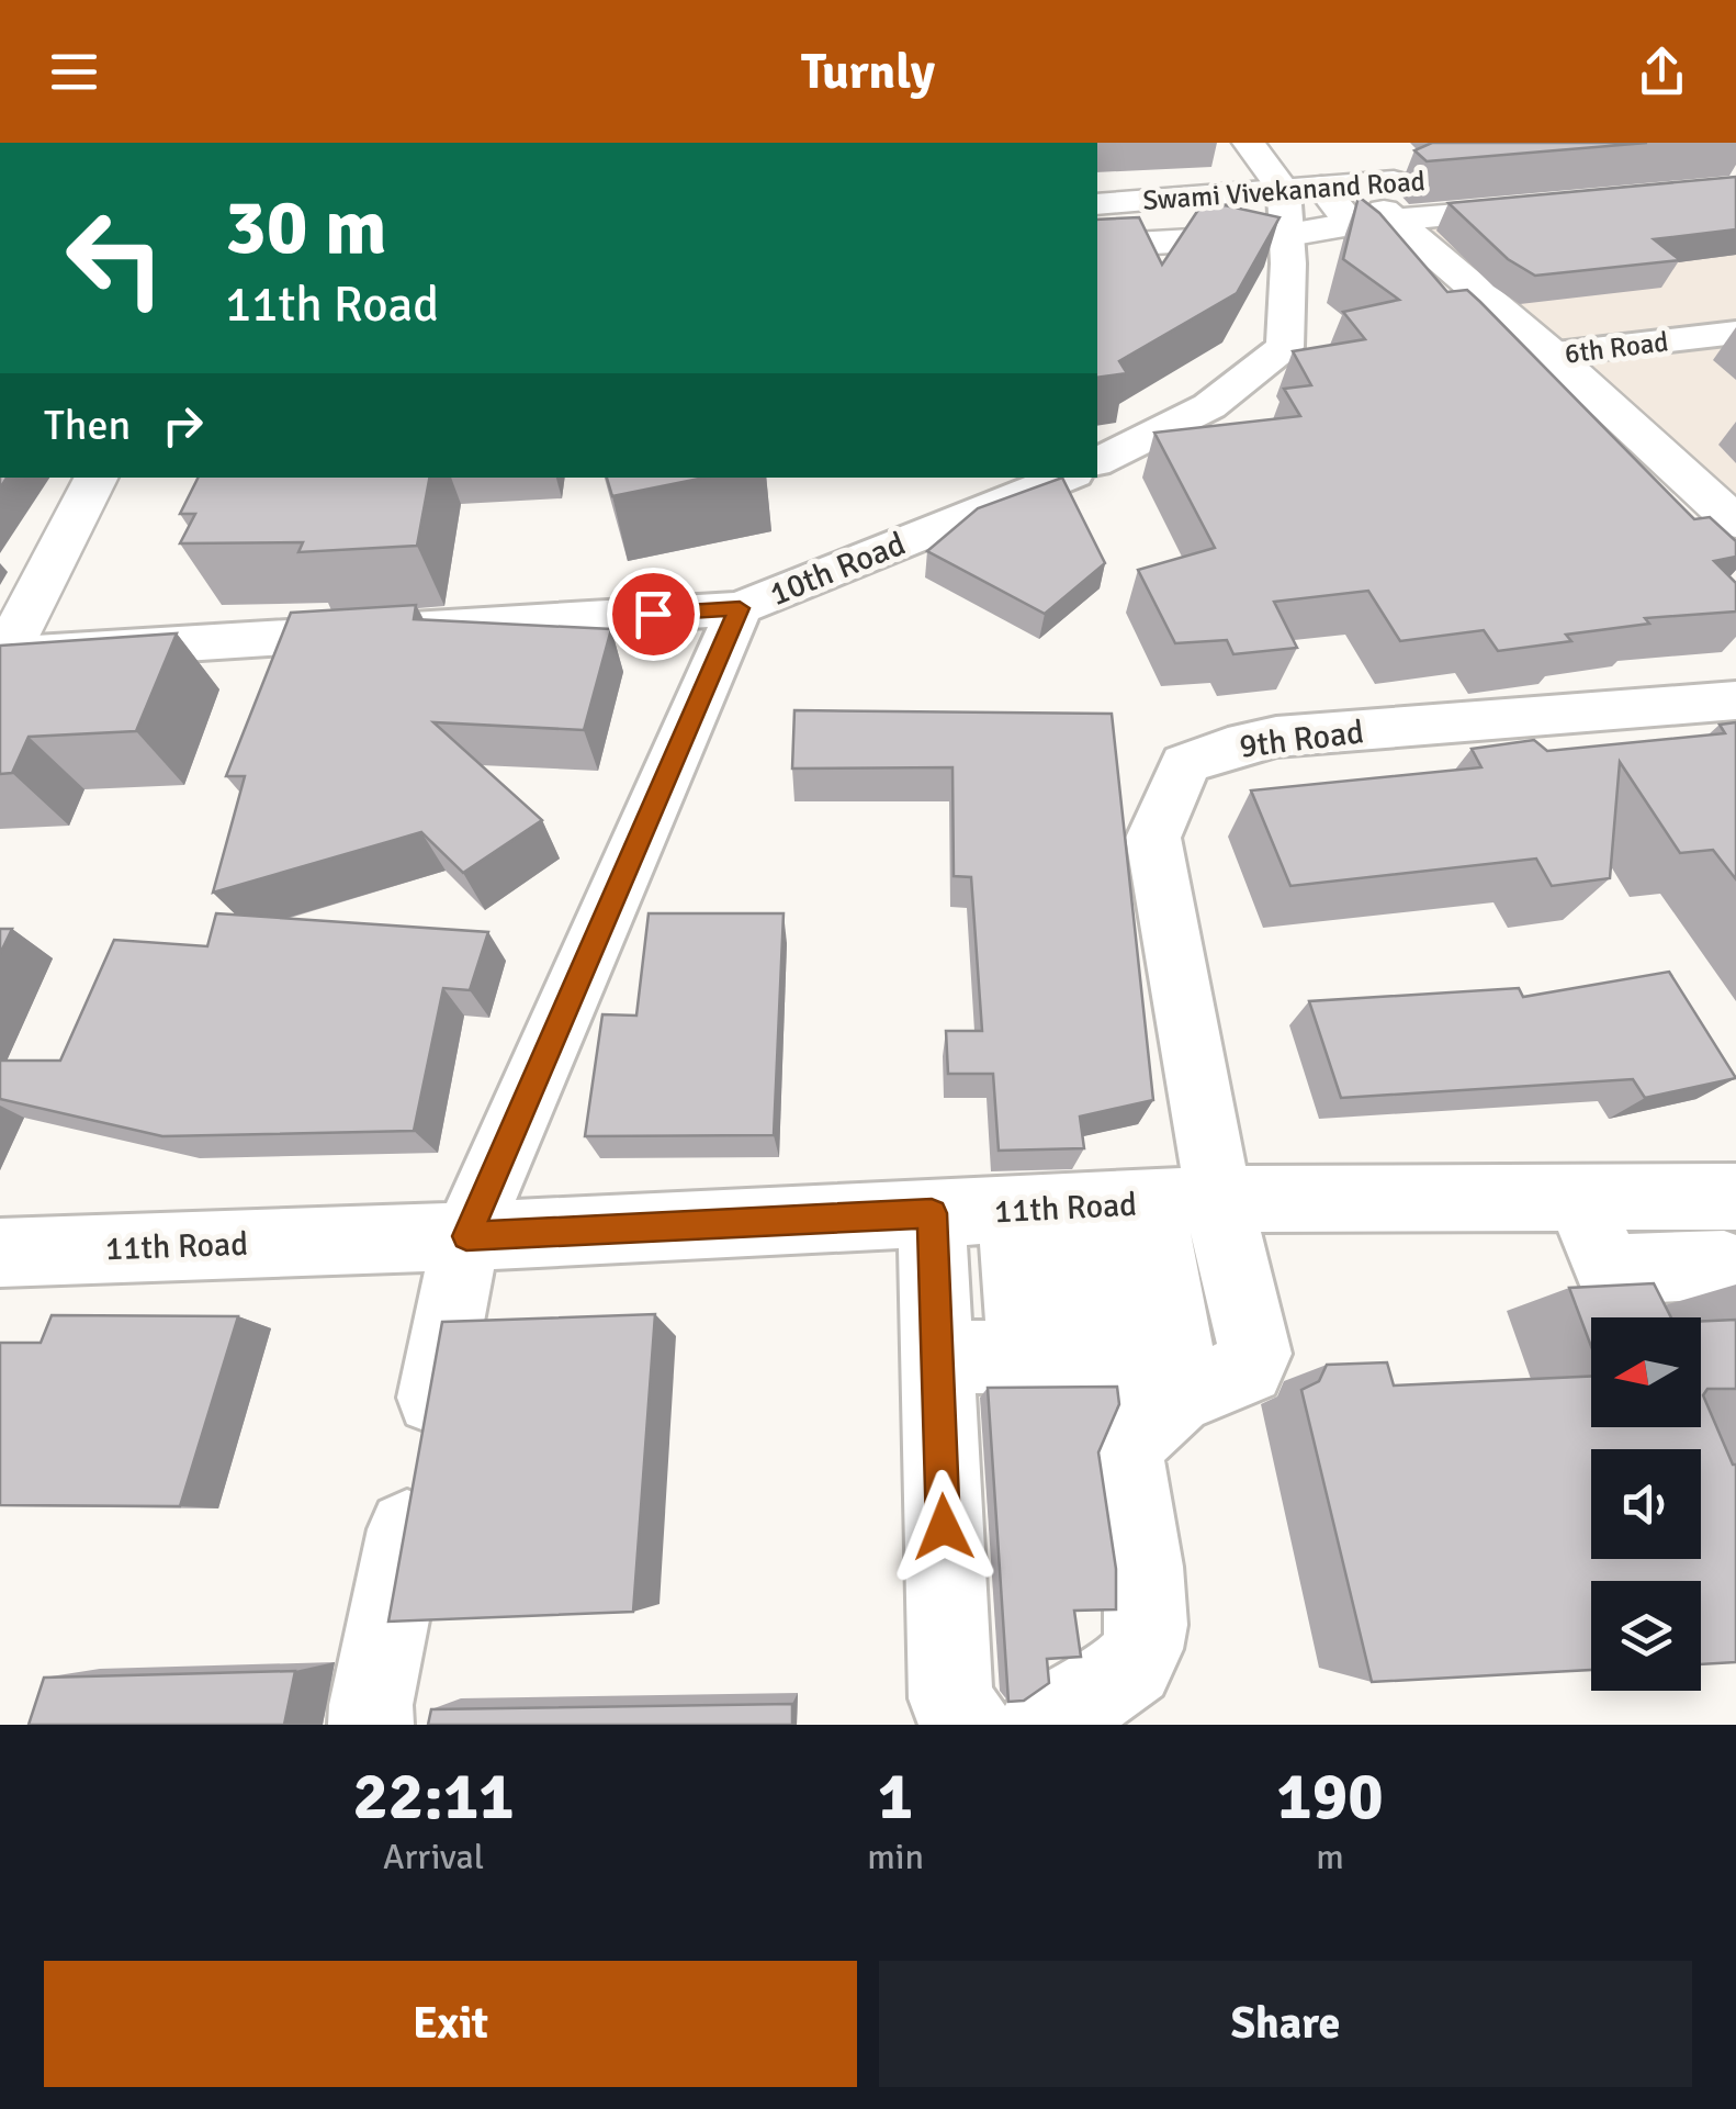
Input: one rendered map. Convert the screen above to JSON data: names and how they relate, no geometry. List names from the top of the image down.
{
  "streets": {
    "street": [
      "Swami Vivekanand Road",
      "6th Road",
      "10th Road",
      "9th Road",
      "11th Road"
    ]
  },
  "crossings": [
    ["9th Road", "11th Road"]
  ],
  "north": "left",
  "page": {
    "header": "Turnly",
    "turn": ["30 m", "11th Road"],
    "then": "Then",
    "eta": [
      "22:11",
      "Arrival",
      "1",
      "min",
      "190",
      "m"
    ],
    "buttons": ["Exit", "Share"]
  }
}
